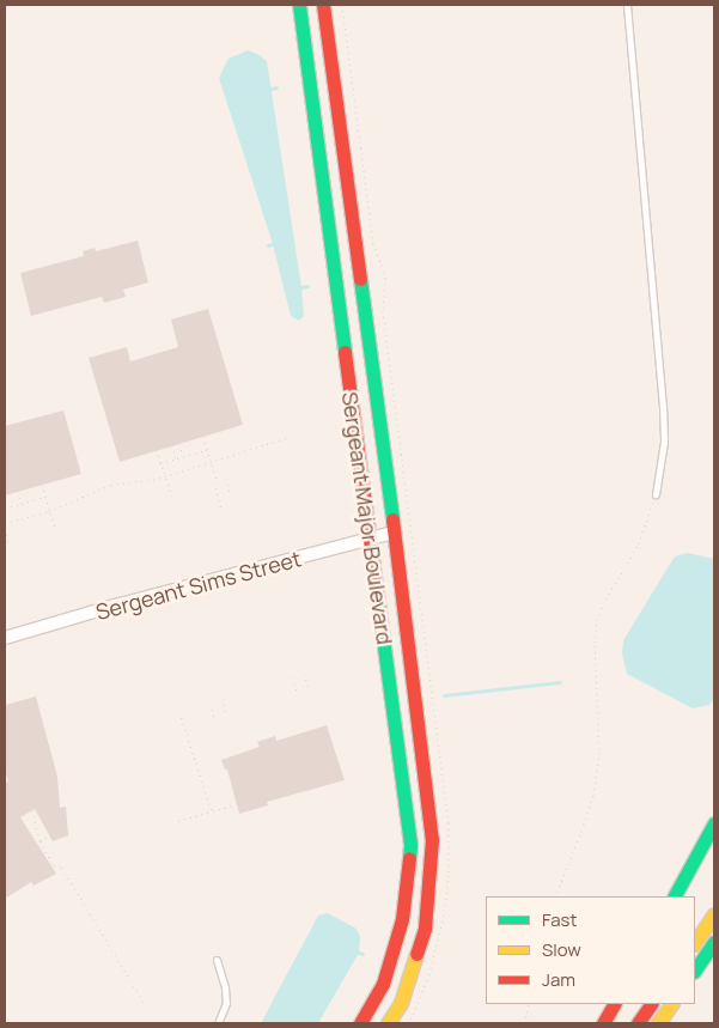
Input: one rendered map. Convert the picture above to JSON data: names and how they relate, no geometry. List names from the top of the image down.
{
  "streets": {
    "main road": ["Sergeant Major Boulevard"],
    "street": ["Sergeant Sims Street"]
  },
  "crossings": [
    ["Sergeant Major Boulevard", "Sergeant Sims Street"]
  ],
  "legend": ["Fast", "Slow", "Jam"]
}
